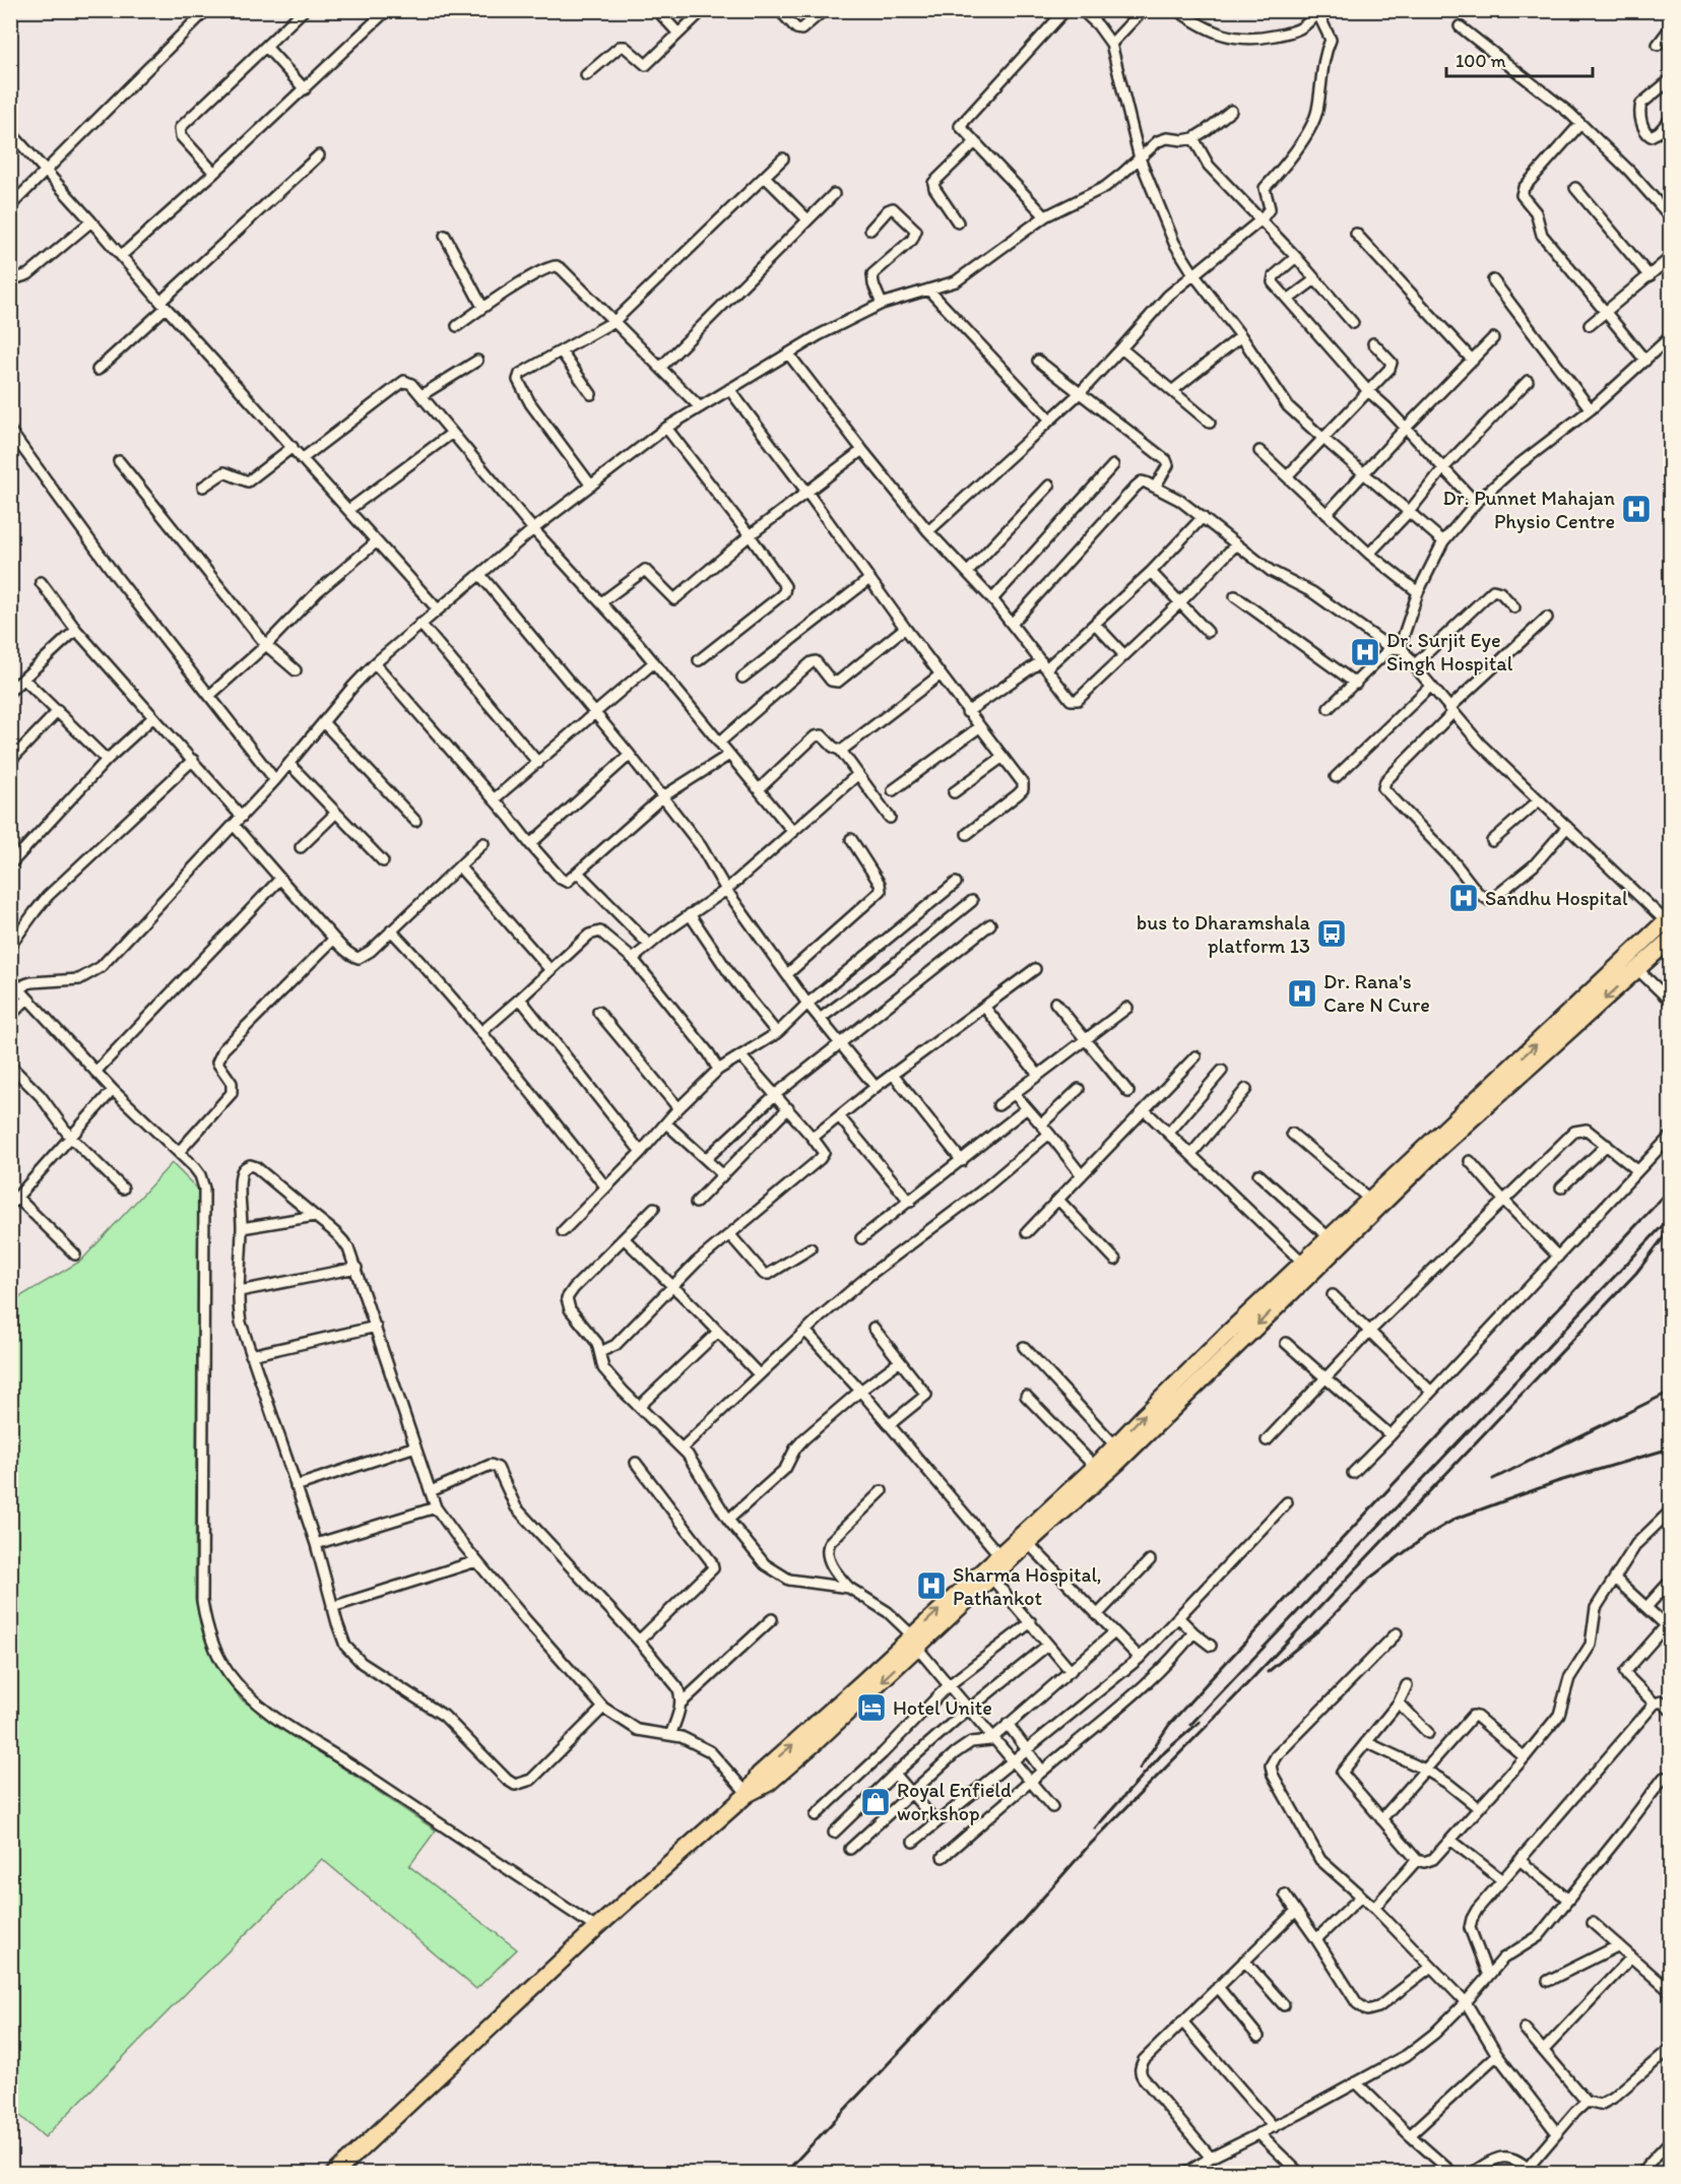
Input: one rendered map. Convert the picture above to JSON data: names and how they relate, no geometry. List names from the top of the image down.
{
  "places": {
    "hospital": [
      "Dr. Punnet Mahajan Physio Centre",
      "Dr. Surjit Eye Singh Hospital",
      "Sandhu Hospital",
      "Dr. Rana's Care N Cure",
      "Sharma Hospital, Pathankot"
    ],
    "bus stop": ["bus to Dharamshala platform 13"],
    "hotel": ["Hotel Unite"],
    "shop": ["Royal Enfield workshop"]
  },
  "scale_bar": "100 m"
}
